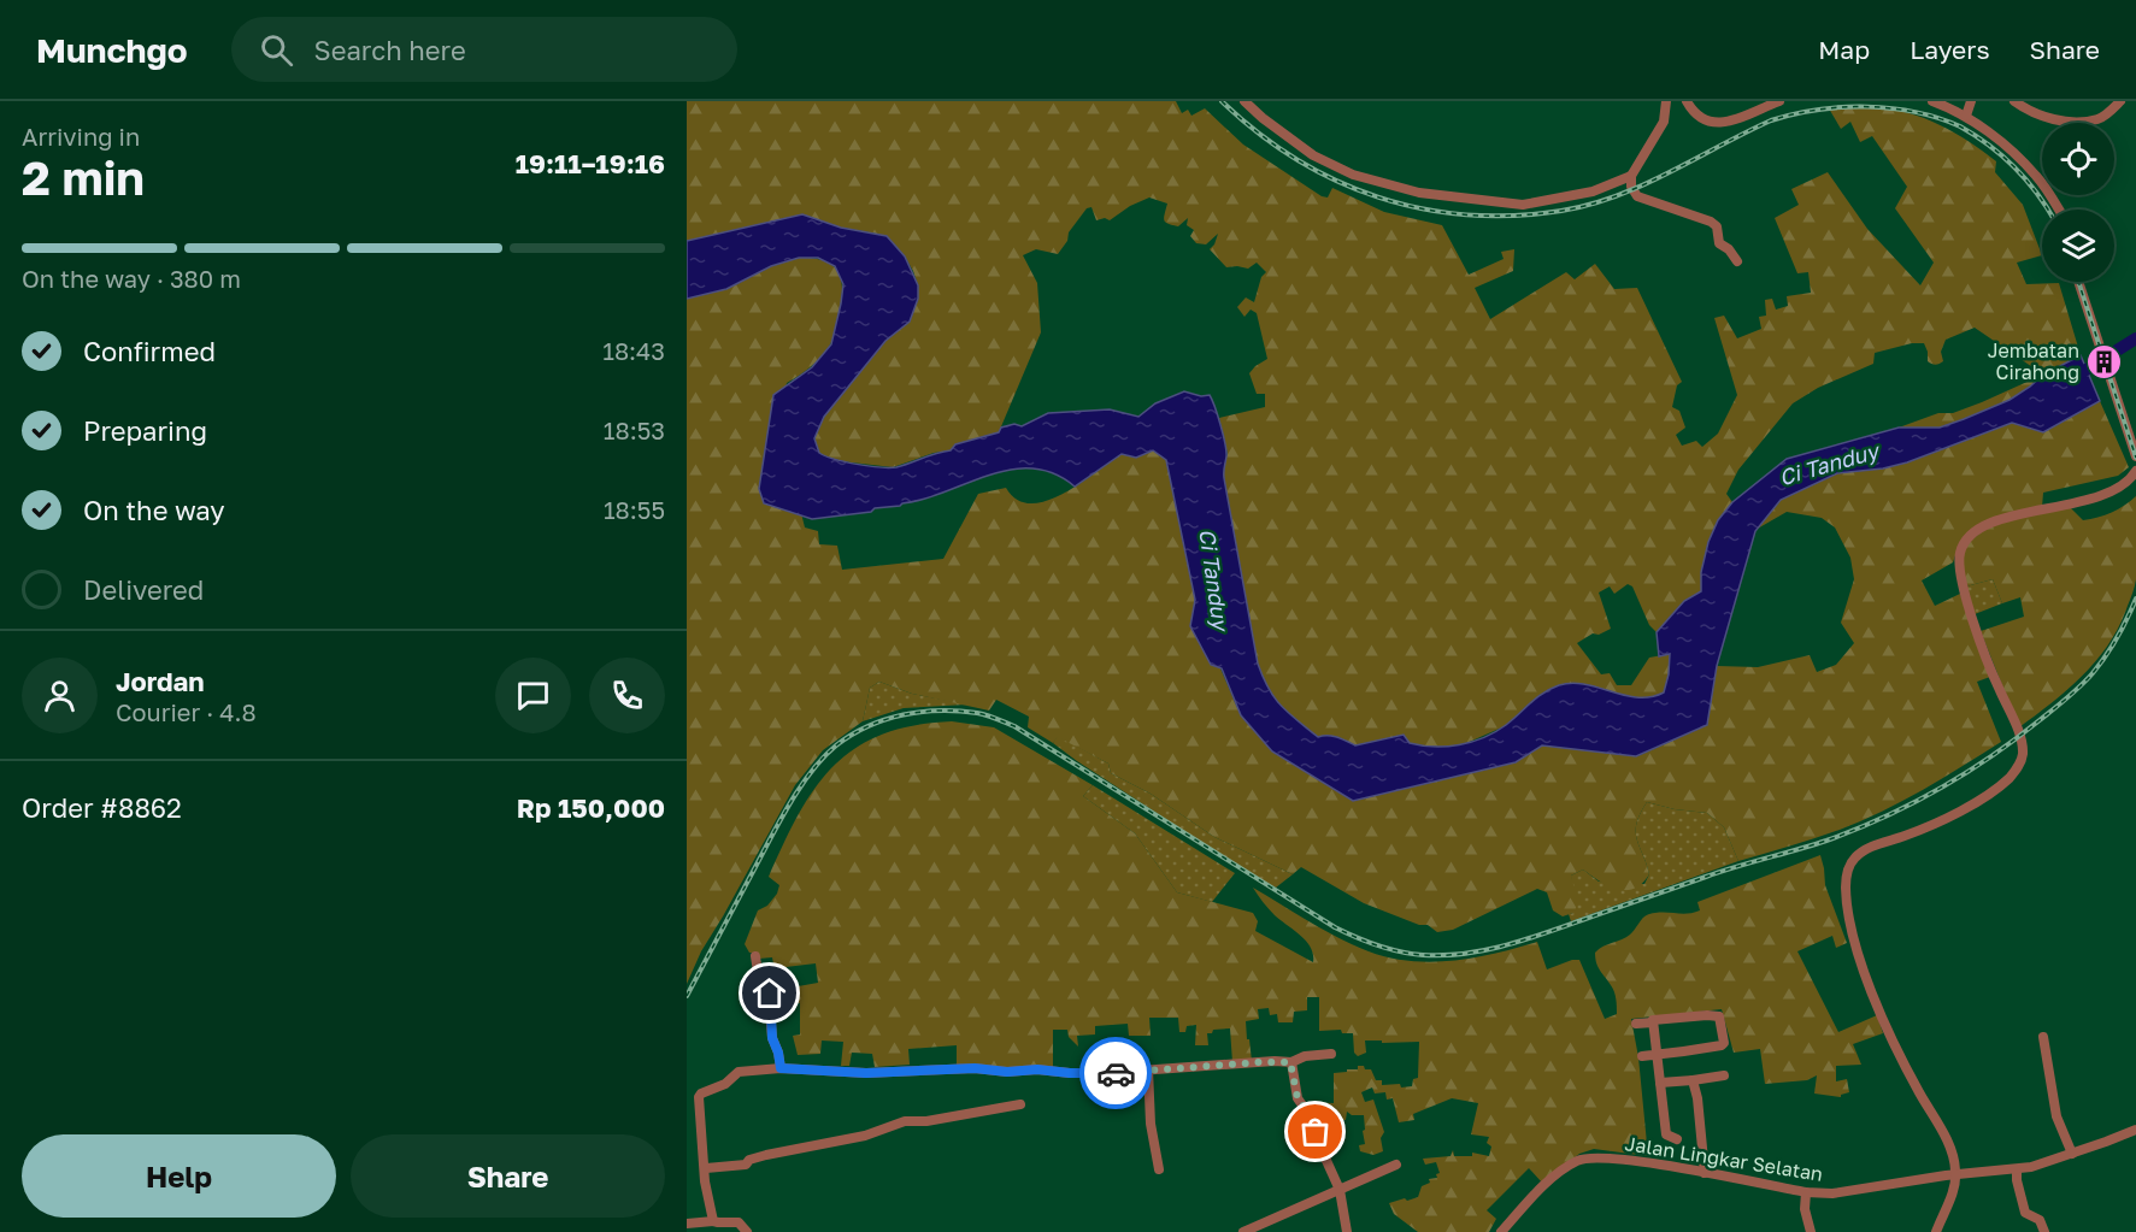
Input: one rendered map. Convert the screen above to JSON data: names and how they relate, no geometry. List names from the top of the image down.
{
  "streets": {
    "street": ["Jalan Lingkar Selatan"]
  },
  "water": ["Ci Tanduy"],
  "places": {
    "building": ["Jembatan Cirahong"]
  },
  "page": {
    "header": "Munchgo",
    "search": "Search here",
    "nav": ["Map", "Layers", "Share"],
    "heading": ["2 min", "Arriving in", "19:11–19:16"],
    "panel": [
      "Jordan",
      "Courier · 4.8",
      "Order #8862",
      "Rp 150,000"
    ],
    "bar": "On the way · 380 m",
    "list": [
      ["Confirmed", "18:43"],
      ["Preparing", "18:53"],
      ["On the way", "18:55"],
      "Delivered"
    ],
    "buttons": ["Help", "Share"]
  }
}
